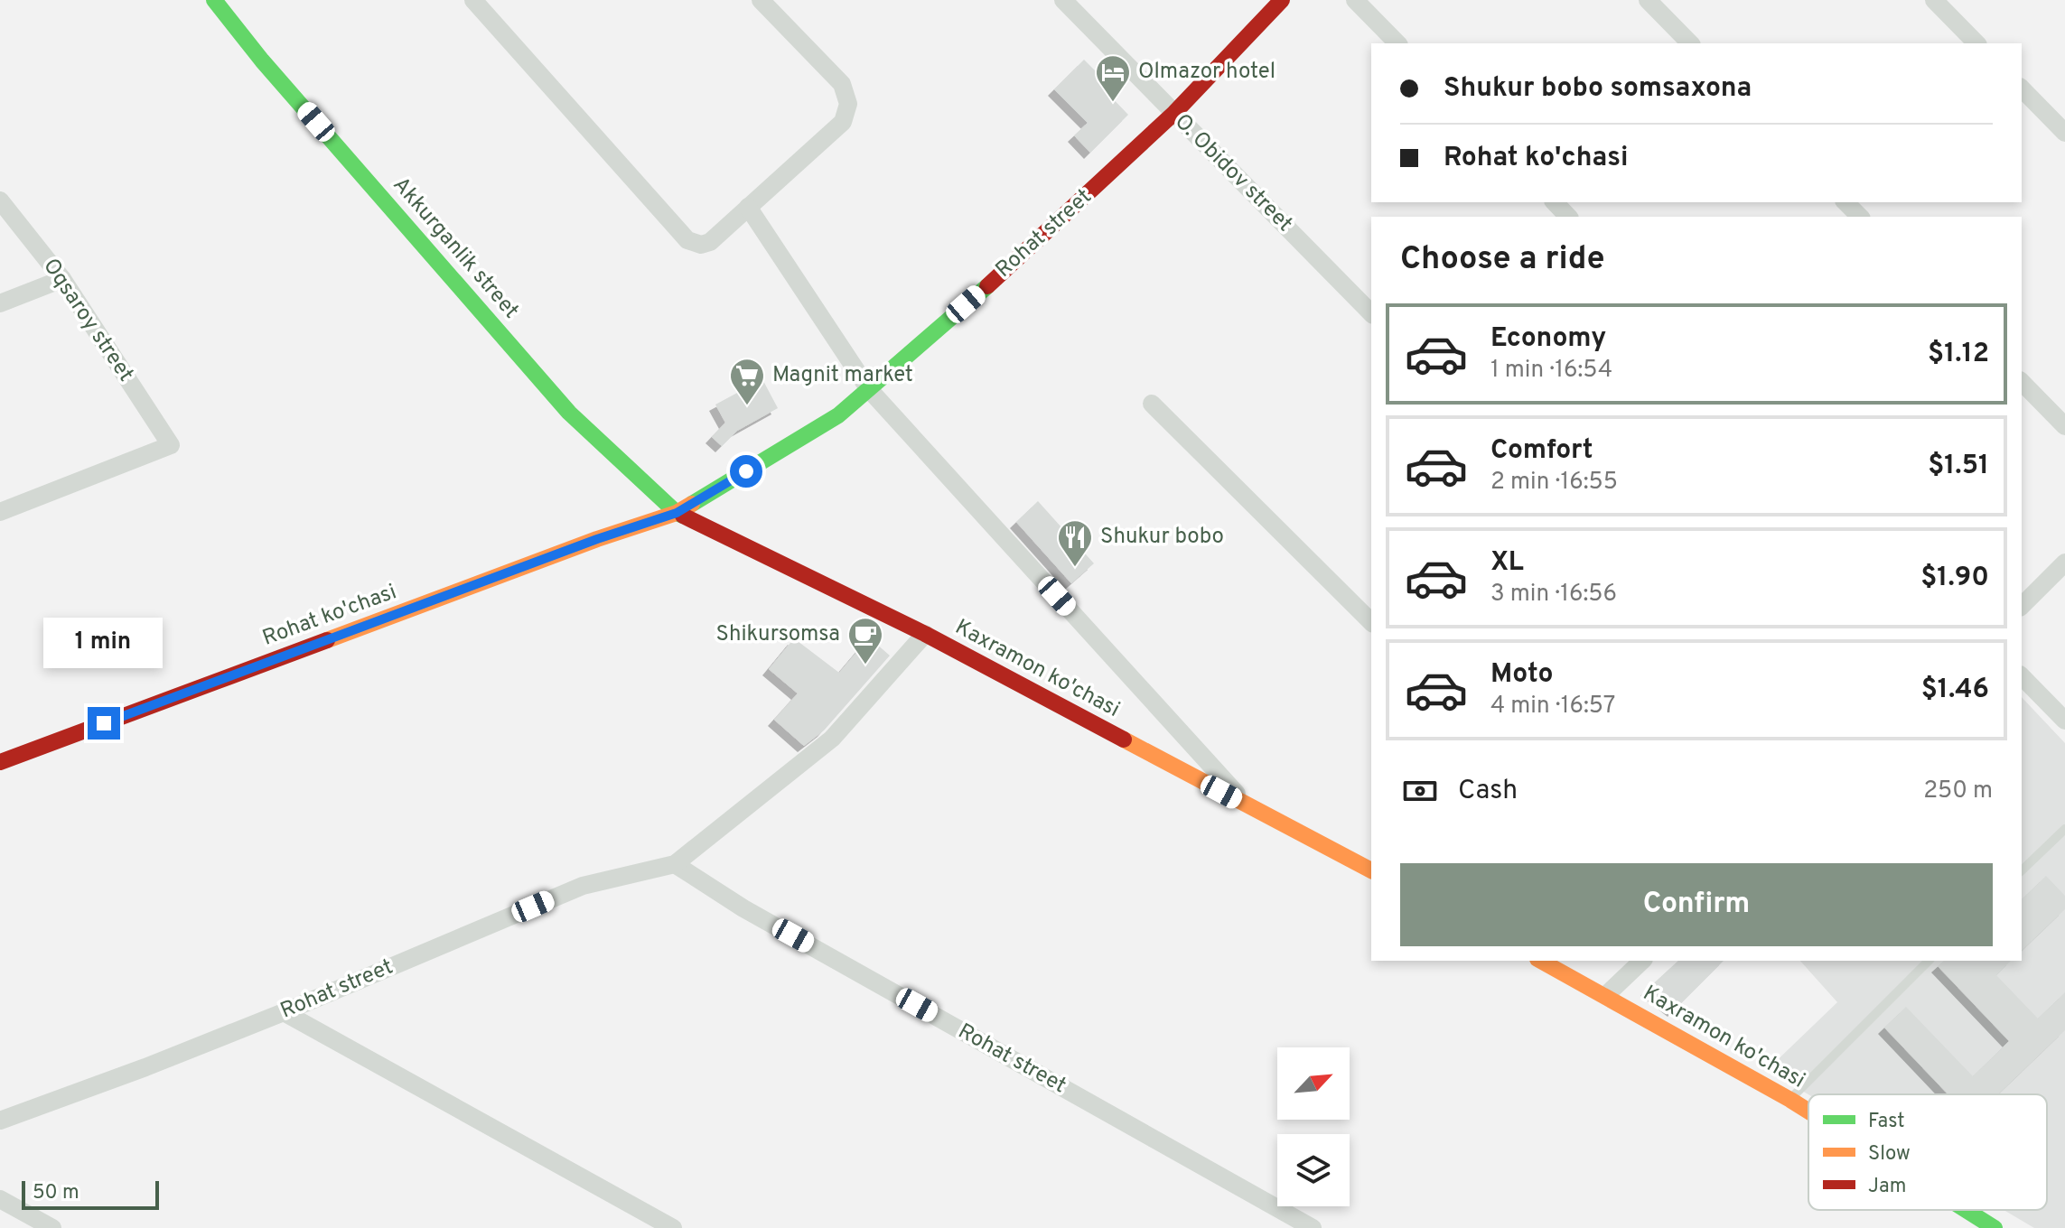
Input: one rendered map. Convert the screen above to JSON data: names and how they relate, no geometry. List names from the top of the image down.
{
  "streets": {
    "street": [
      "O. Obidov street",
      "Rohat street",
      "Akkurganlik street",
      "Oqsaroy street",
      "Rohat ko'chasi",
      "Kaxramon ko'chasi"
    ]
  },
  "crossings": [
    ["O. Obidov street", "Rohat street"],
    ["Rohat street", "Akkurganlik street"],
    ["Rohat street", "Rohat ko'chasi"],
    ["Rohat street", "Kaxramon ko'chasi"],
    ["Akkurganlik street", "Rohat ko'chasi"],
    ["Akkurganlik street", "Kaxramon ko'chasi"],
    ["Rohat ko'chasi", "Kaxramon ko'chasi"]
  ],
  "places": {
    "hotel": ["Olmazor hotel"],
    "supermarket": ["Magnit market"],
    "restaurant": ["Shukur bobo"],
    "cafe": ["Shikursomsa"]
  },
  "legend": ["Fast", "Slow", "Jam"],
  "scale_bar": "50 m",
  "north": "top right",
  "page": {
    "banner": ["Shukur bobo somsaxona", "Rohat ko'chasi"],
    "heading": "Choose a ride",
    "list": [
      {
        "name": "Economy",
        "note": "1 min · 16:54",
        "value": "$1.12"
      },
      {
        "name": "Comfort",
        "note": "2 min · 16:55",
        "value": "$1.51"
      },
      {
        "name": "XL",
        "note": "3 min · 16:56",
        "value": "$1.90"
      },
      {
        "name": "Moto",
        "note": "4 min · 16:57",
        "value": "$1.46"
      }
    ],
    "bubble": "1 min",
    "pay": ["Cash", "250 m"],
    "buttons": "Confirm",
    "scale": "50 m"
  }
}
